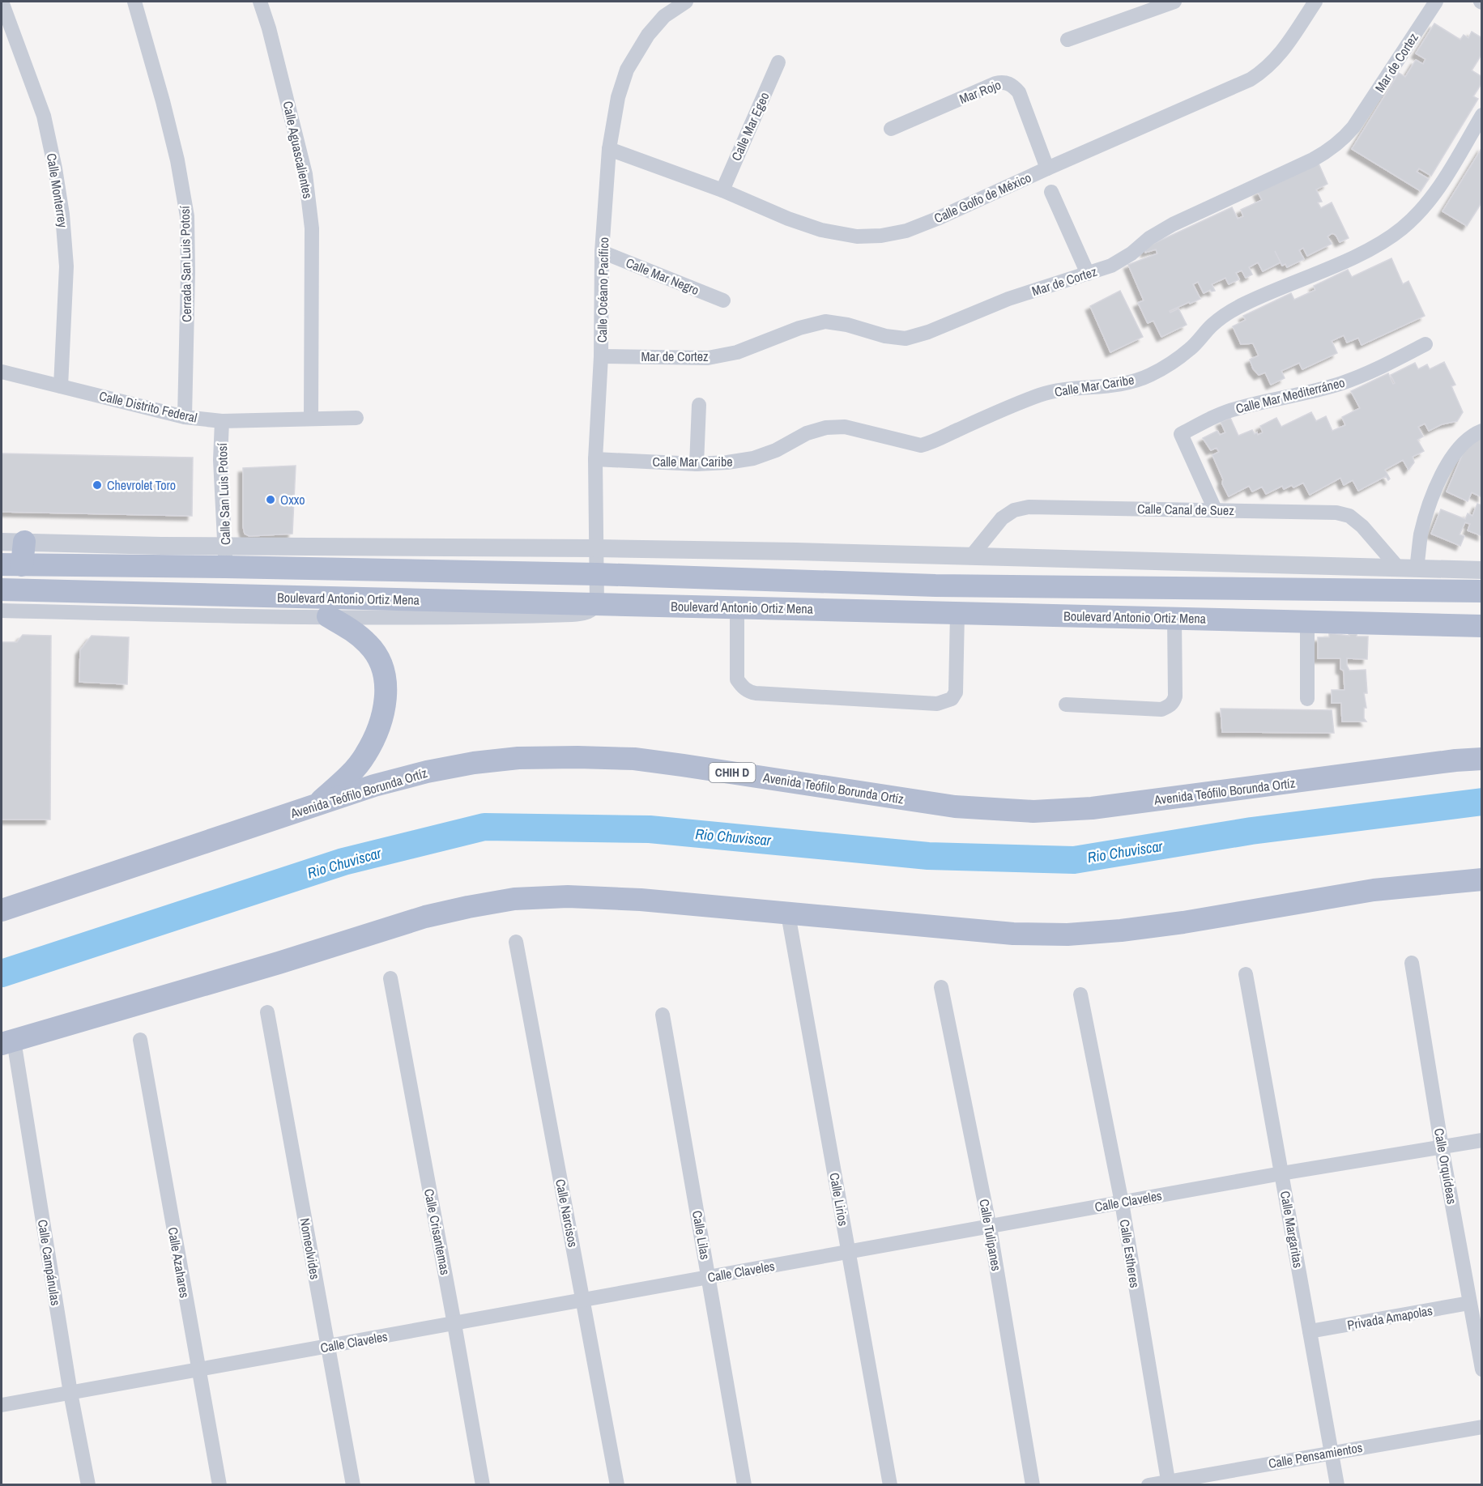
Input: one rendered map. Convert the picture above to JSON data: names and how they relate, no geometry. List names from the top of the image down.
{
  "streets": {
    "main road": ["Boulevard Antonio Ortiz Mena", "CHIH D", "Avenida Teófilo Borunda Ortíz"],
    "street": [
      "Mar de Cortez",
      "Mar Rojo",
      "Calle Mar Egeo",
      "Calle Aguascalientes",
      "Calle Monterrey",
      "Calle Golfo de México",
      "Cerrada San Luis Potosí",
      "Calle Mar Negro",
      "Calle Océano Pacífico",
      "Calle Mar Caribe",
      "Calle Mar Mediterráneo",
      "Calle Distrito Federal",
      "Calle San Luis Potosí",
      "Calle Canal de Suez",
      "Calle Orquídeas",
      "Calle Lirios",
      "Calle Claveles",
      "Calle Narcisos",
      "Calle Margaritas",
      "Calle Crisantemas",
      "Calle Lilas",
      "Calle Tulipanes",
      "Nomeolvides",
      "Calle Estheres",
      "Calle Campánulas",
      "Calle Azahares",
      "Privada Amapolas",
      "Calle Pensamientos"
    ]
  },
  "crossings": [
    ["Mar de Cortez", "Calle Océano Pacífico"],
    ["Mar Rojo", "Calle Golfo de México"],
    ["Calle Mar Egeo", "Calle Golfo de México"],
    ["Calle Aguascalientes", "Calle Distrito Federal"],
    ["Calle Monterrey", "Calle Distrito Federal"],
    ["Calle Golfo de México", "Calle Océano Pacífico"],
    ["Cerrada San Luis Potosí", "Calle Distrito Federal"],
    ["Calle Mar Negro", "Calle Océano Pacífico"],
    ["Calle Océano Pacífico", "Calle Mar Caribe"],
    ["Calle Océano Pacífico", "Boulevard Antonio Ortiz Mena"],
    ["Calle Mar Mediterráneo", "Calle Canal de Suez"],
    ["Calle Distrito Federal", "Calle San Luis Potosí"],
    ["Calle San Luis Potosí", "Boulevard Antonio Ortiz Mena"],
    ["Calle Canal de Suez", "Boulevard Antonio Ortiz Mena"],
    ["Calle Orquídeas", "Calle Claveles"],
    ["Calle Orquídeas", "Privada Amapolas"],
    ["Calle Lirios", "Calle Claveles"],
    ["Calle Claveles", "Calle Narcisos"],
    ["Calle Claveles", "Calle Margaritas"],
    ["Calle Claveles", "Calle Crisantemas"],
    ["Calle Claveles", "Calle Lilas"],
    ["Calle Claveles", "Calle Tulipanes"],
    ["Calle Claveles", "Nomeolvides"],
    ["Calle Claveles", "Calle Estheres"],
    ["Calle Claveles", "Calle Campánulas"],
    ["Calle Claveles", "Calle Azahares"],
    ["Calle Margaritas", "Privada Amapolas"],
    ["Calle Margaritas", "Calle Pensamientos"],
    ["Calle Estheres", "Calle Pensamientos"]
  ],
  "water": ["Rio Chuviscar"],
  "places": ["Chevrolet Toro", "Oxxo"]
}
